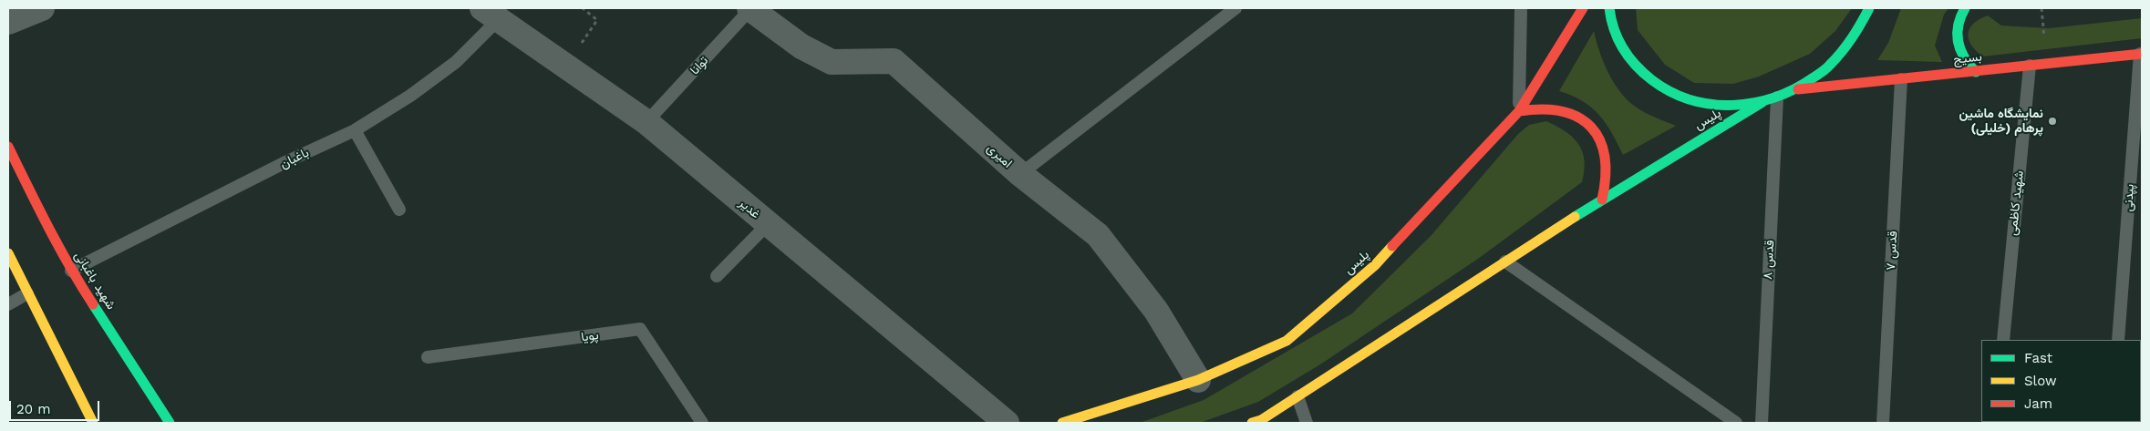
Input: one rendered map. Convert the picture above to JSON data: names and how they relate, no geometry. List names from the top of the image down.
{
  "streets": {
    "main road": ["بسیج", "پلیس", "شهید باغبانی"],
    "street": ["امیری", "غدیر"],
    "lane": [
      "توانا",
      "باغبان",
      "پپدنی",
      "شهید کاظمی",
      "قدس ۷",
      "قدس ۸",
      "پویا"
    ]
  },
  "crossings": [
    ["بسیج", "پپدنی"],
    ["بسیج", "شهید کاظمی"],
    ["بسیج", "قدس ۷"],
    ["توانا", "امیری"],
    ["توانا", "غدیر"],
    ["پلیس", "امیری"],
    ["باغبان", "غدیر"],
    ["باغبان", "شهید باغبانی"]
  ],
  "places": ["نمایشگاه ماشین پرهام (خلیلی)"],
  "legend": ["Fast", "Slow", "Jam"],
  "scale_bar": "20 m"
}
